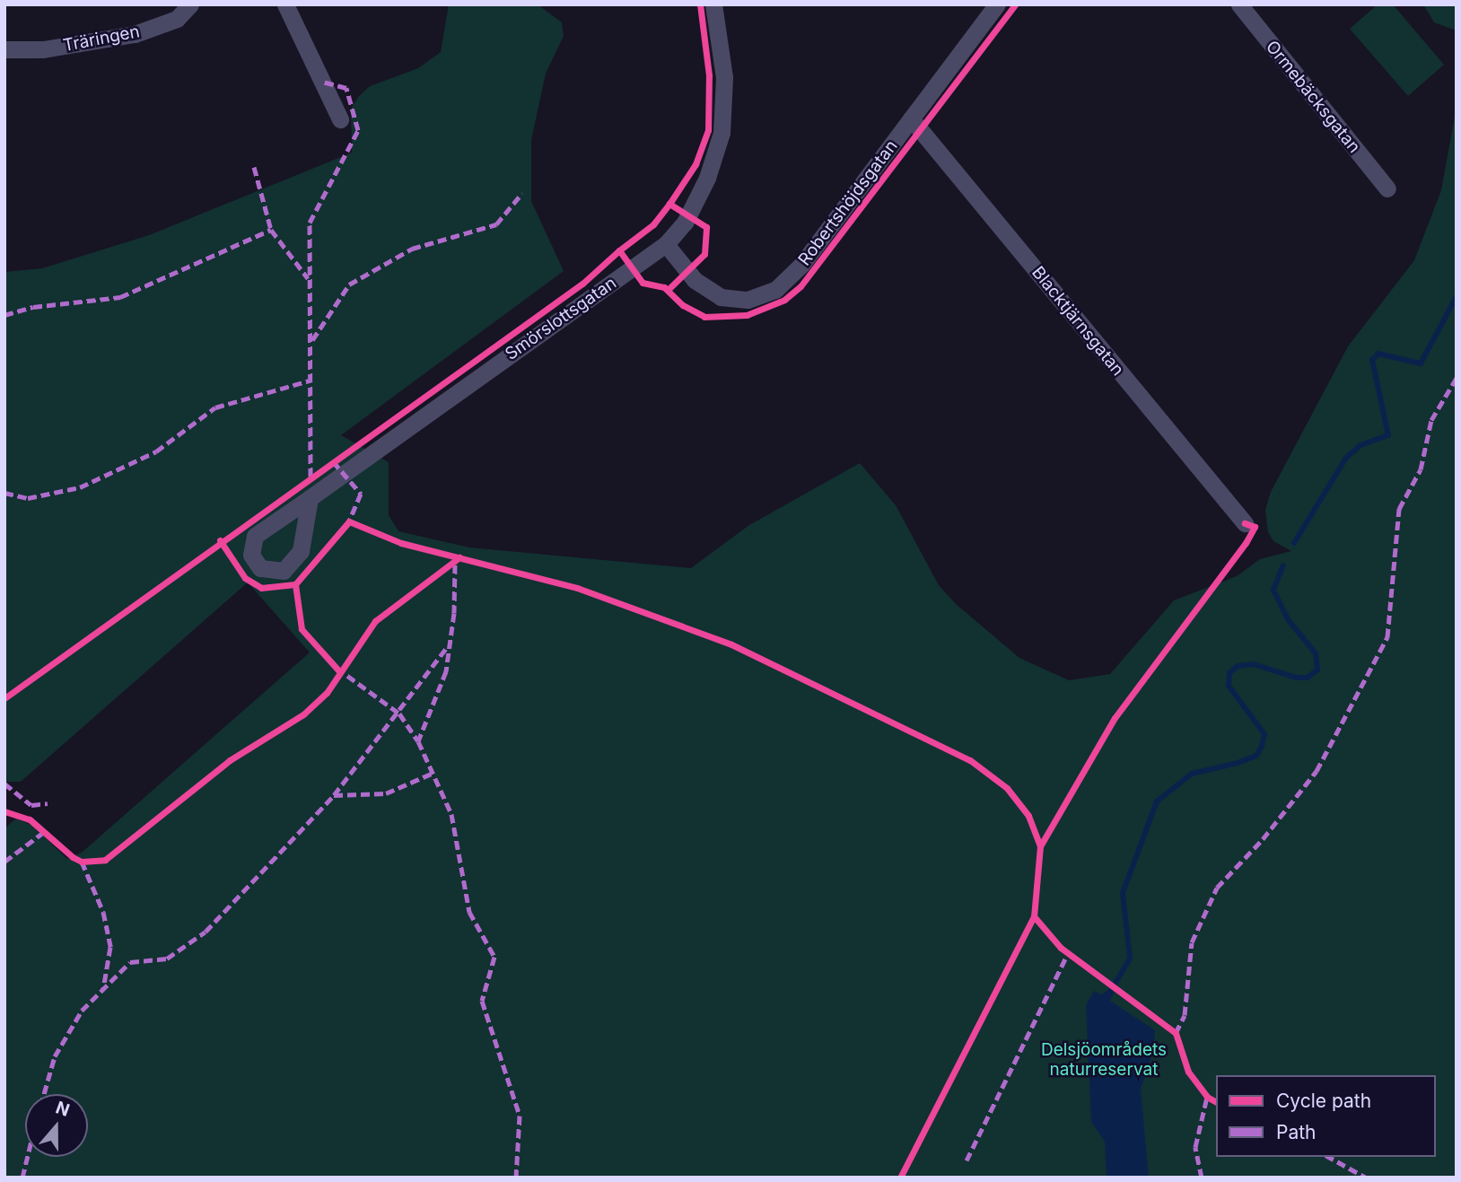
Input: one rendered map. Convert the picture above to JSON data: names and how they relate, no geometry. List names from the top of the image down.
{
  "streets": {
    "street": [
      "Träringen",
      "Ormebäcksgatan",
      "Robertshöjdsgatan",
      "Smörslottsgatan",
      "Blacktjärnsgatan"
    ]
  },
  "crossings": [
    ["Robertshöjdsgatan", "Smörslottsgatan"],
    ["Robertshöjdsgatan", "Blacktjärnsgatan"]
  ],
  "parks": ["Delsjöområdets naturreservat"],
  "legend": ["Cycle path", "Path"],
  "north": "top"
}
